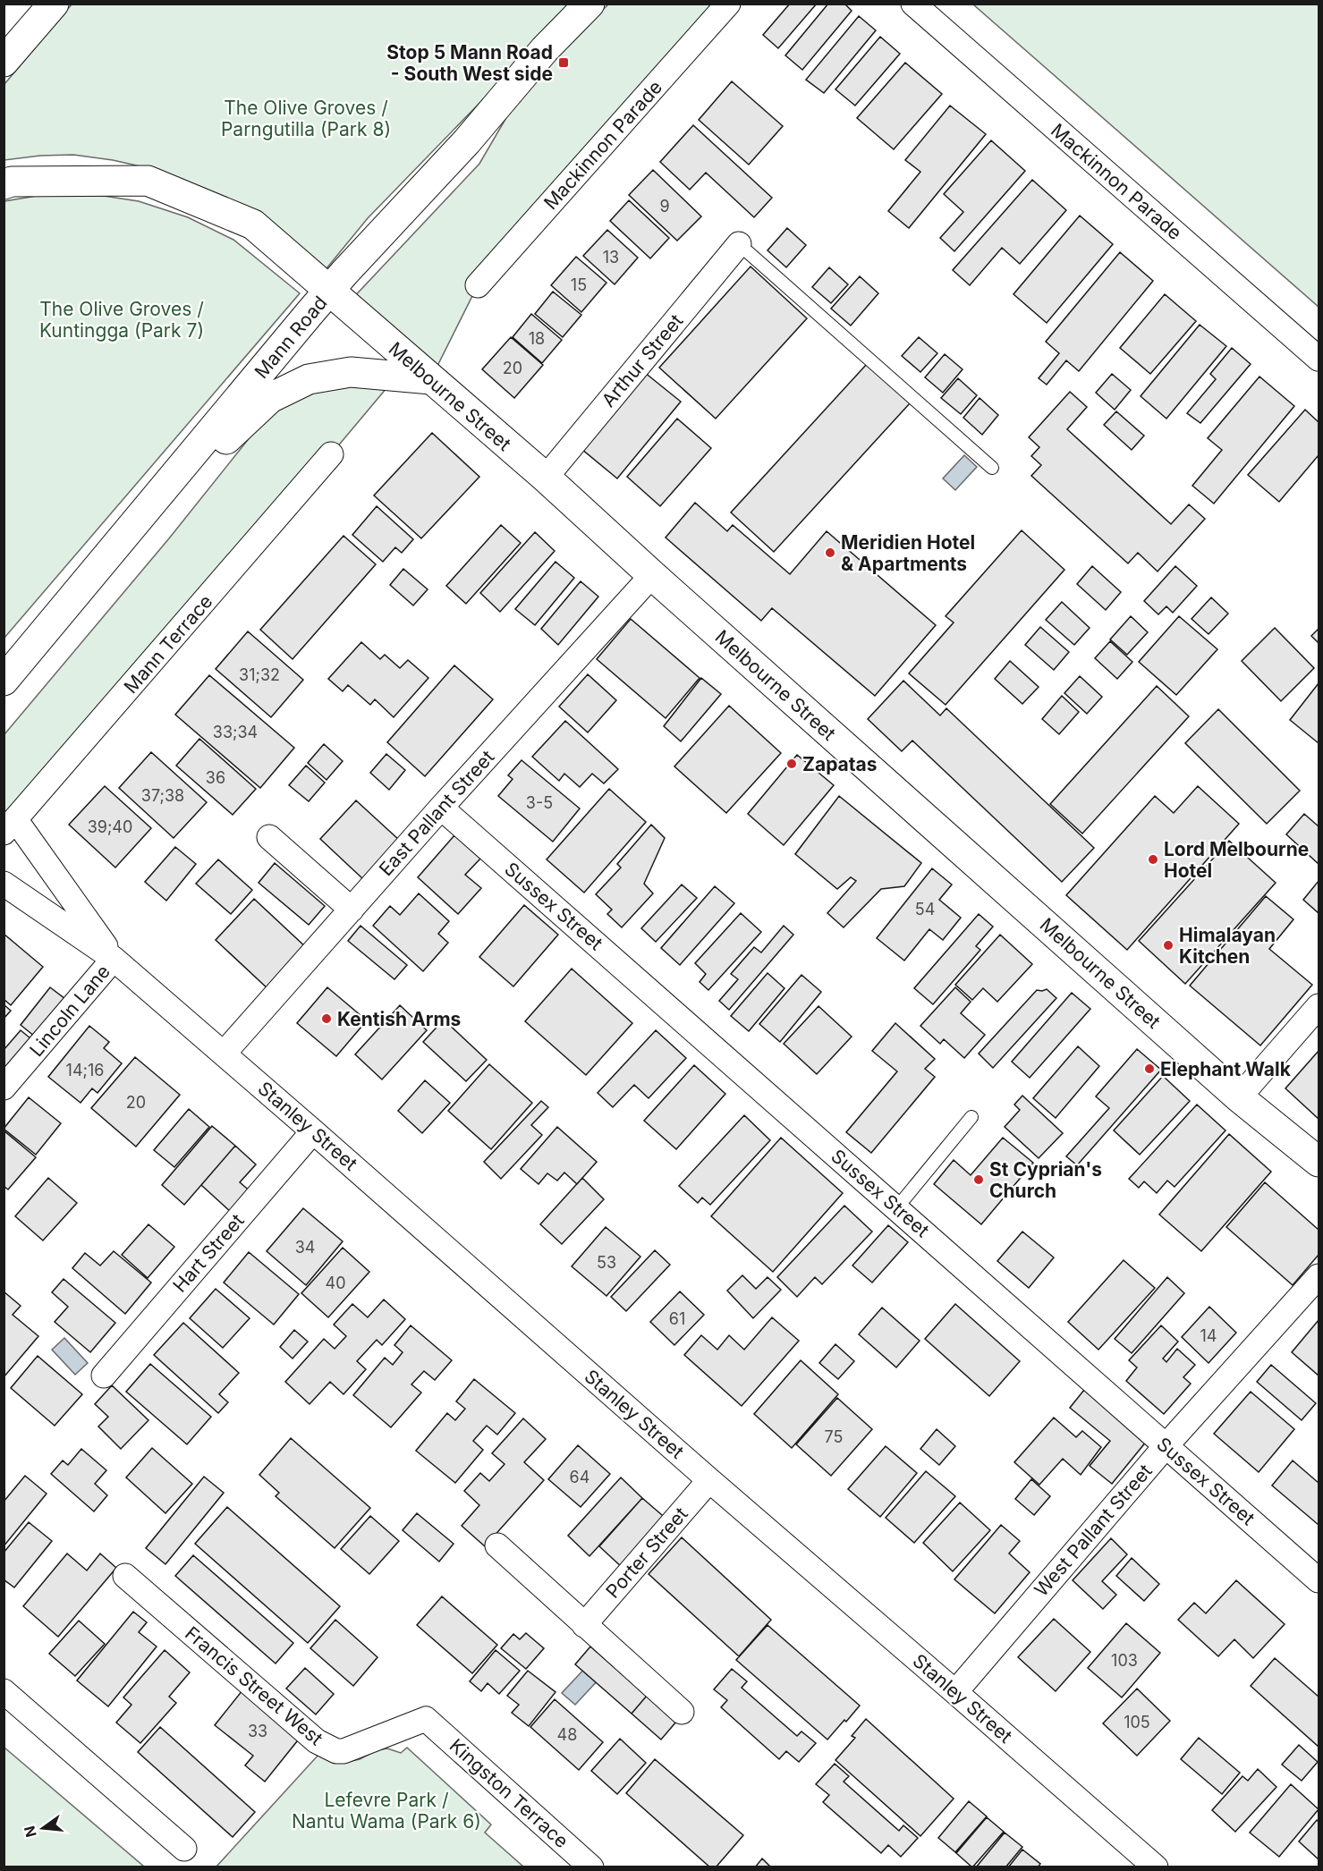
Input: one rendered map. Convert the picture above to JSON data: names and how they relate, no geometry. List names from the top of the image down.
{
  "streets": {
    "main road": ["Mann Road", "Melbourne Street"],
    "street": [
      "Mackinnon Parade",
      "Arthur Street",
      "Mann Terrace",
      "East Pallant Street",
      "Sussex Street",
      "Lincoln Lane",
      "Stanley Street",
      "Hart Street",
      "West Pallant Street",
      "Porter Street",
      "Francis Street West",
      "Kingston Terrace"
    ]
  },
  "crossings": [
    ["Mann Road", "Melbourne Street"],
    ["Arthur Street", "Melbourne Street"],
    ["Melbourne Street", "East Pallant Street"],
    ["Mann Terrace", "Stanley Street"],
    ["East Pallant Street", "Sussex Street"],
    ["East Pallant Street", "Stanley Street"],
    ["Sussex Street", "West Pallant Street"],
    ["Lincoln Lane", "Stanley Street"],
    ["Stanley Street", "Hart Street"],
    ["Stanley Street", "West Pallant Street"],
    ["Stanley Street", "Porter Street"],
    ["Francis Street West", "Kingston Terrace"]
  ],
  "parks": ["The Olive Groves / Parngutilla (Park 8)", "The Olive Groves / Kuntingga (Park 7)", "Lefevre Park / Nantu Wama (Park 6)"],
  "places": {
    "transit": ["Stop 5 Mann Road - South West side"],
    "other": [
      "Meridien Hotel & Apartments",
      "Zapatas",
      "Lord Melbourne Hotel",
      "Himalayan Kitchen",
      "Kentish Arms",
      "Elephant Walk",
      "St Cyprian's Church"
    ]
  },
  "house_numbers": [
    "9",
    "13",
    "15",
    "18",
    "20",
    "31;32",
    "33;34",
    "36",
    "37;38",
    "3-5",
    "39;40",
    "54",
    "14;16",
    "20",
    "34",
    "53",
    "40",
    "61",
    "14",
    "75",
    "64",
    "103",
    "105",
    "33",
    "48"
  ],
  "north": "left"
}
